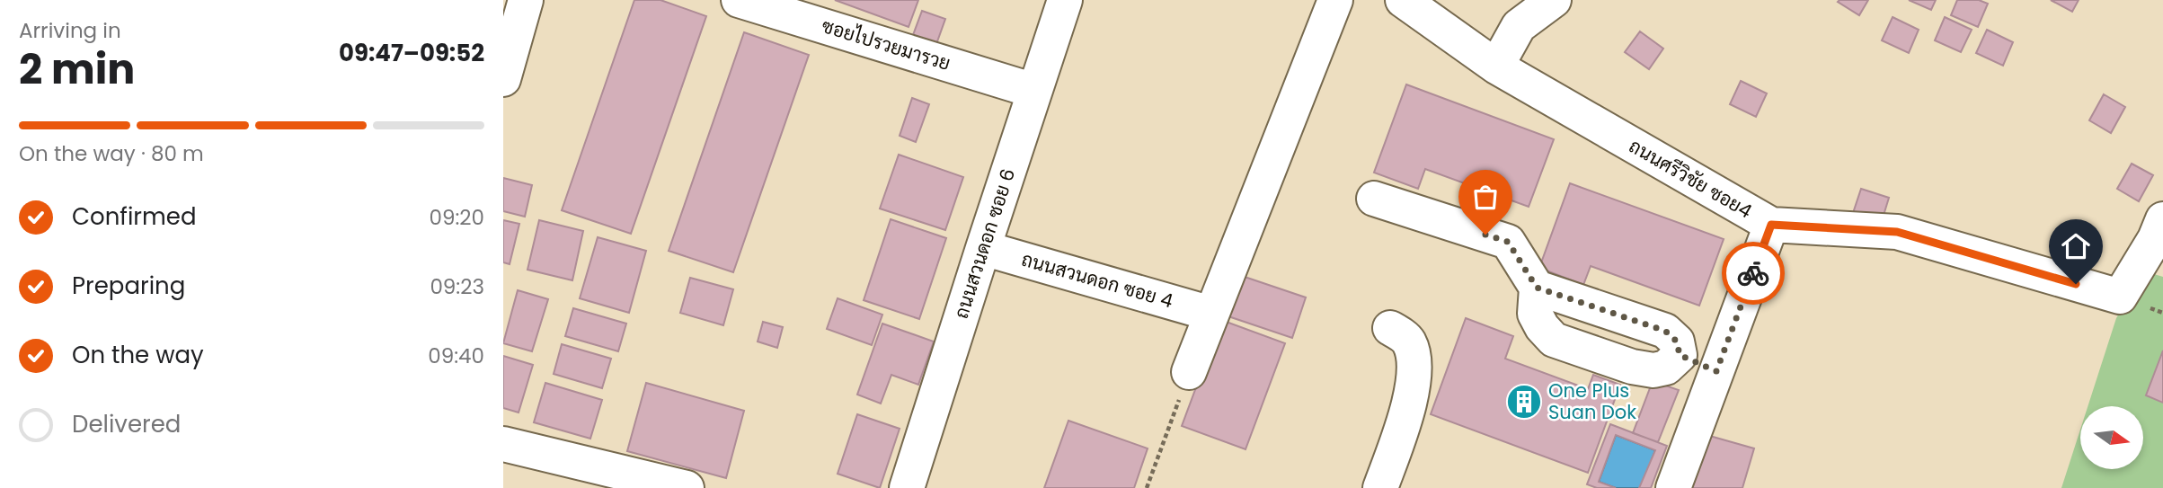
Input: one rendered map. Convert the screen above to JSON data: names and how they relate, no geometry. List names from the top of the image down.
{
  "streets": {
    "street": [
      "ซอยไปรวยมารวย",
      "ถนนศรีวิชัย ซอย4",
      "ถนนสวนดอก ซอย 6",
      "ถนนสวนดอก ซอย 4"
    ]
  },
  "crossings": [
    ["ซอยไปรวยมารวย", "ถนนสวนดอก ซอย 6"],
    ["ถนนสวนดอก ซอย 6", "ถนนสวนดอก ซอย 4"]
  ],
  "places": {
    "building": ["One Plus Suan Dok"]
  },
  "north": "right",
  "page": {
    "heading": ["2 min", "Arriving in", "09:47–09:52"],
    "bar": "On the way · 80 m",
    "list": [
      ["Confirmed", "09:20"],
      ["Preparing", "09:23"],
      ["On the way", "09:40"],
      "Delivered"
    ]
  }
}
